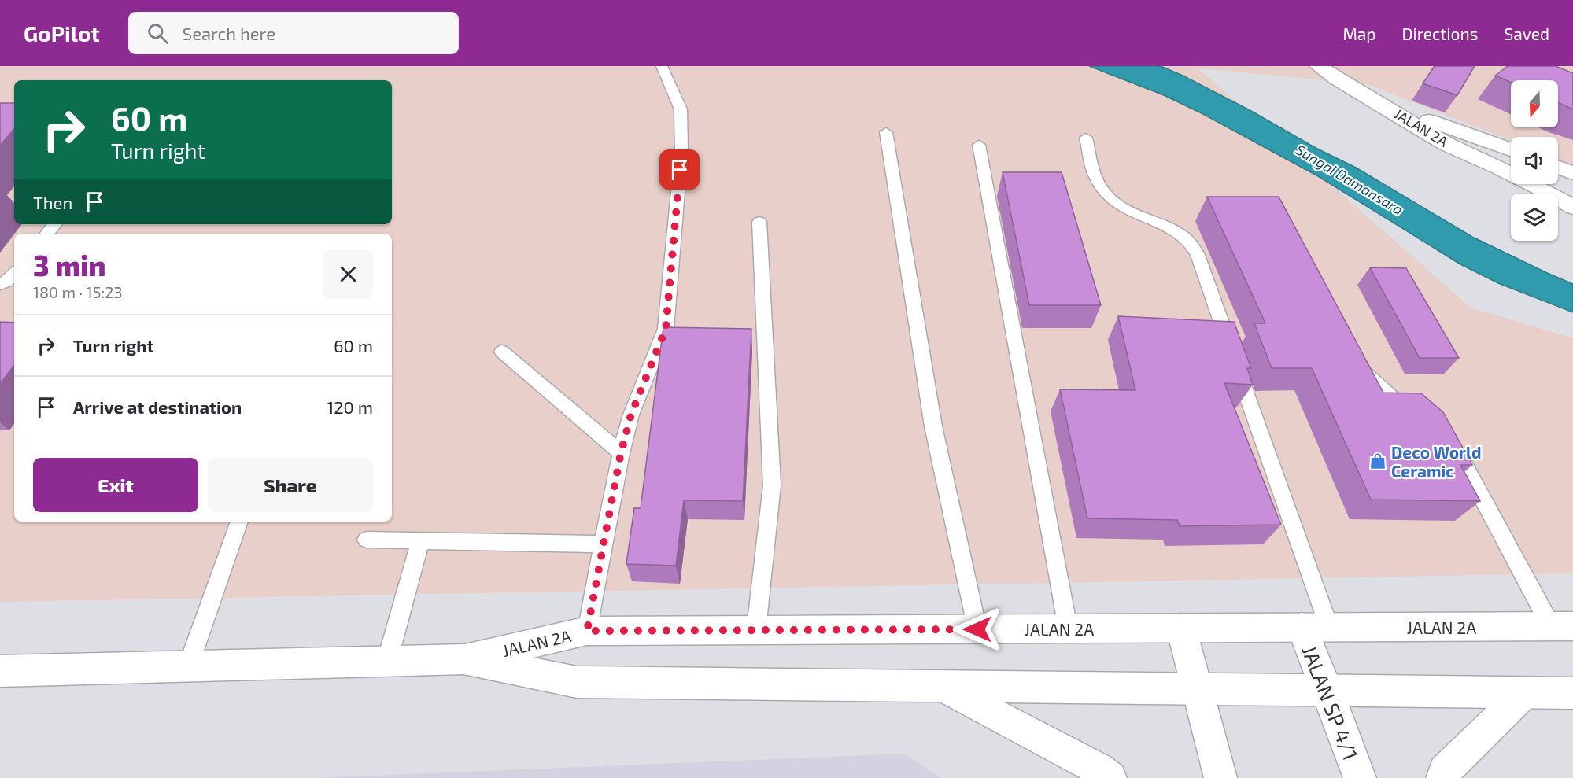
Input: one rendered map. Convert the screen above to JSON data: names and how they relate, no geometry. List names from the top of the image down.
{
  "streets": {
    "street": ["JALAN 2A", "JALAN SP 4/1"]
  },
  "crossings": [
    ["JALAN 2A", "JALAN SP 4/1"]
  ],
  "water": ["Sungai Damansara"],
  "places": {
    "shop": ["Deco World Ceramic"]
  },
  "north": "bottom",
  "page": {
    "header": "GoPilot",
    "search": "Search here",
    "nav": ["Map", "Directions", "Saved"],
    "turn": ["60 m", "Turn right"],
    "then": "Then",
    "heading": ["3 min", "180 m · 15:23"],
    "list": [
      {
        "name": "Turn right",
        "value": "60 m"
      },
      {
        "name": "Arrive at destination",
        "value": "120 m"
      }
    ],
    "buttons": ["Exit", "Share"]
  }
}
